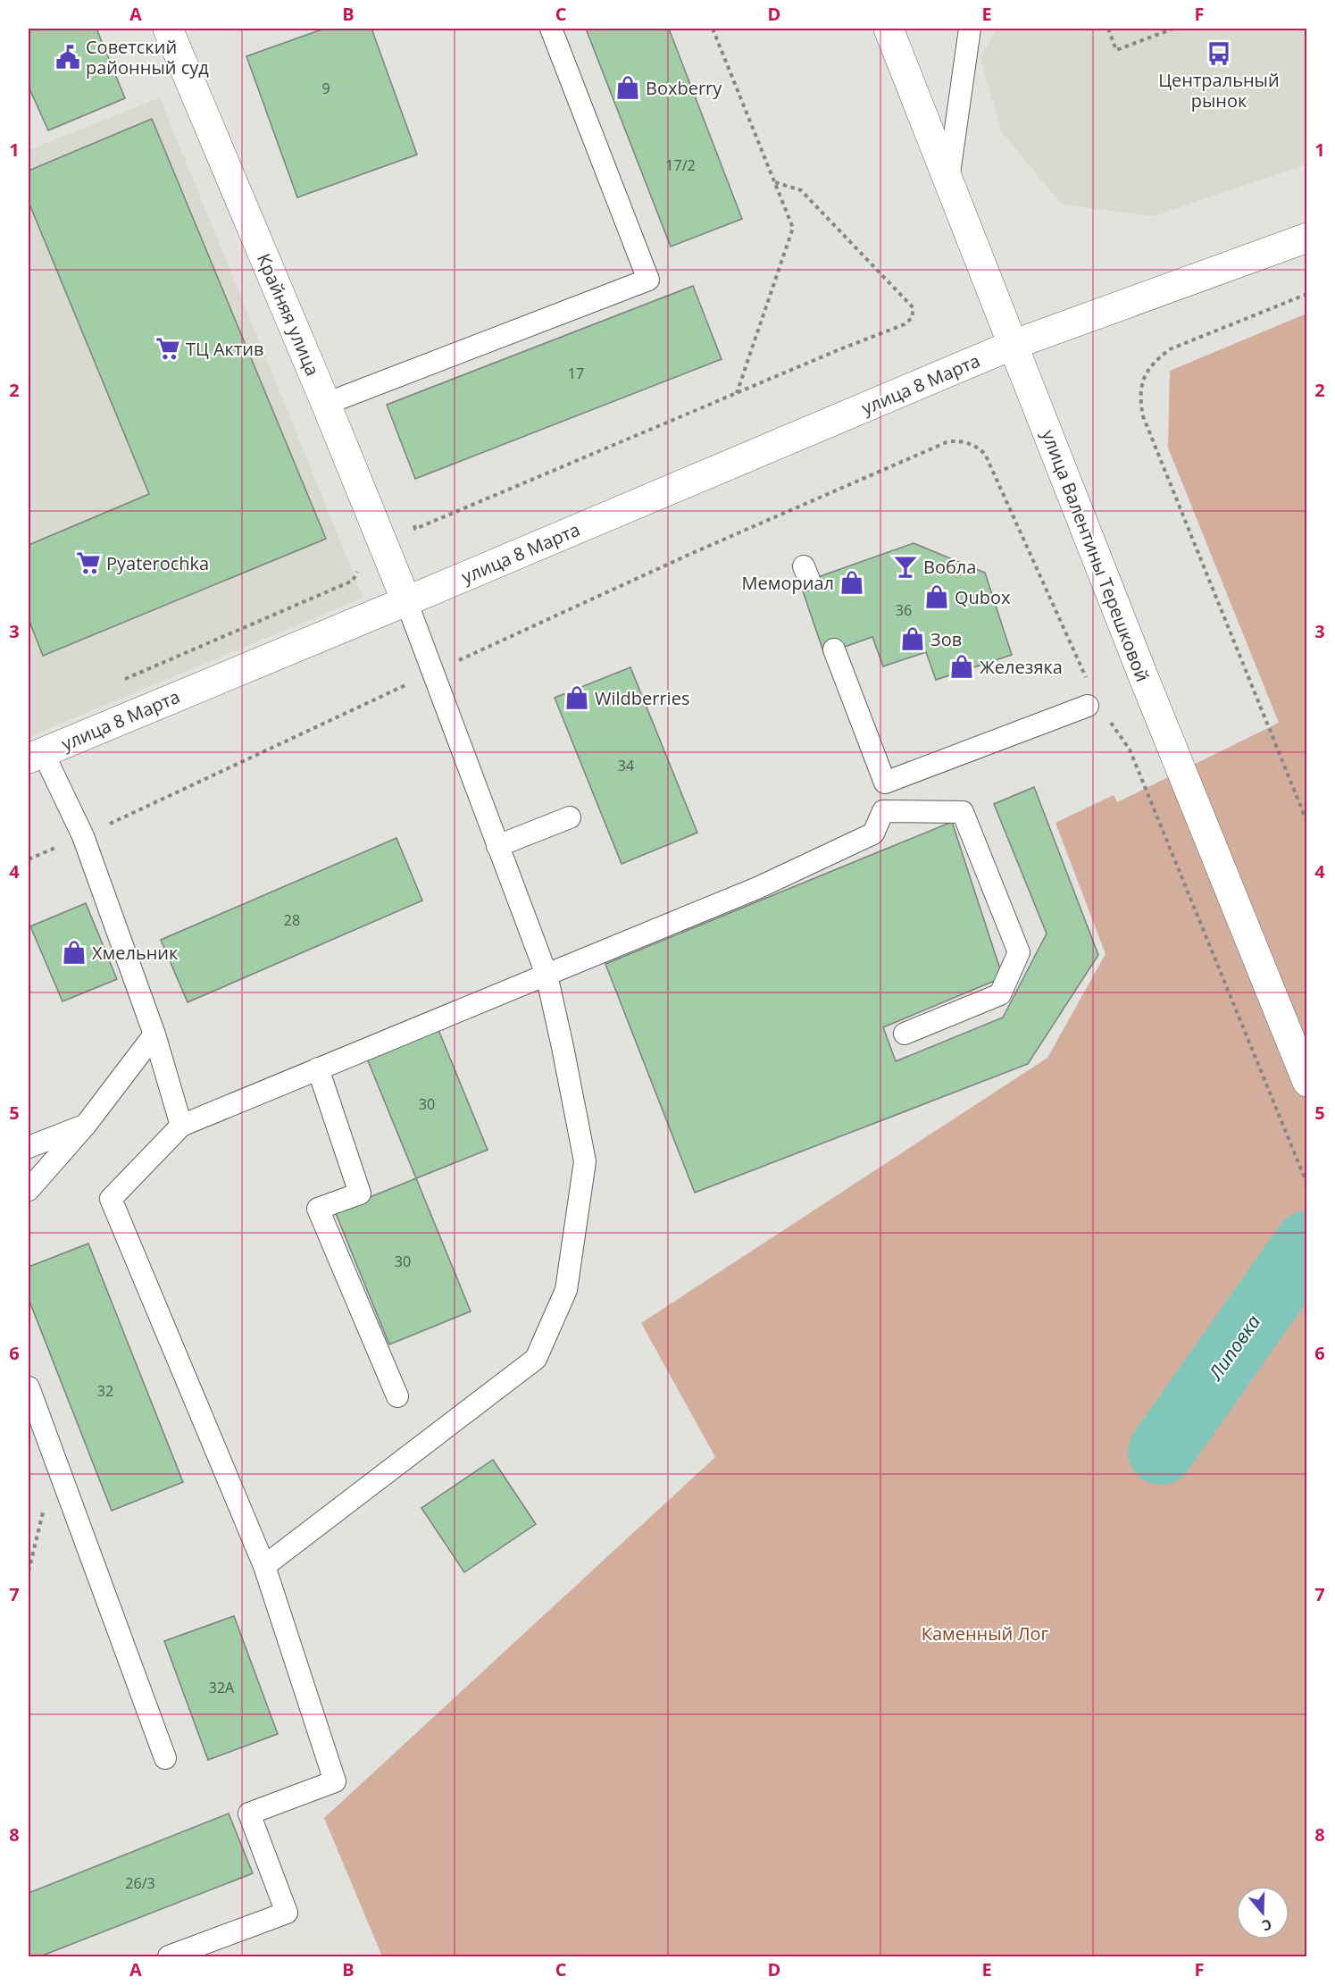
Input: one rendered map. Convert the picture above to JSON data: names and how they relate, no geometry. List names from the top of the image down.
{
  "streets": {
    "street": ["Крайняя улица", "улица 8 Марта", "улица Валентины Терешковой"]
  },
  "crossings": [
    ["Крайняя улица", "улица 8 Марта"],
    ["улица 8 Марта", "улица Валентины Терешковой"]
  ],
  "water": ["Липовка"],
  "parks": ["Каменный Лог"],
  "places": {
    "bus stop": ["Центральный рынок"],
    "public building": ["Советский районный суд"],
    "shop": [
      "Boxberry",
      "Мемориал",
      "Qubox",
      "Зов",
      "Железяка",
      "Wildberries",
      "Хмельник"
    ],
    "supermarket": ["ТЦ Актив", "Pyaterochka"],
    "bar": ["Вобла"]
  },
  "house_numbers": [
    "9",
    "17/2",
    "17",
    "36",
    "34",
    "28",
    "30",
    "30",
    "32",
    "32А",
    "26/3"
  ],
  "north": "bottom",
  "grid": {
    "columns": [
      "A",
      "B",
      "C",
      "D",
      "E",
      "F"
    ],
    "rows": [
      "1",
      "2",
      "3",
      "4",
      "5",
      "6",
      "7",
      "8"
    ]
  }
}
